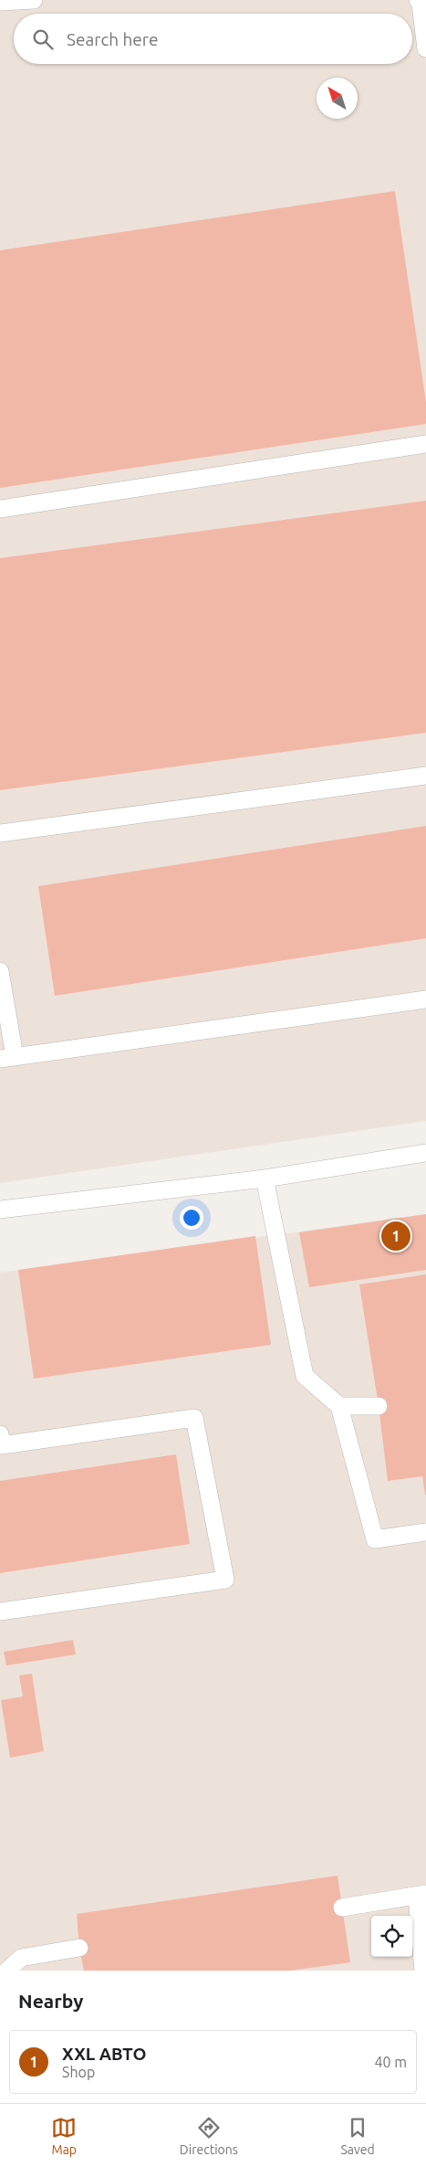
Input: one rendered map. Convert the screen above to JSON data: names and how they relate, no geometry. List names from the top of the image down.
{
  "north": "top left",
  "page": {
    "search": "Search here",
    "pins": "1",
    "heading": "Nearby",
    "list": [
      {
        "mark": "1",
        "name": "XXL АВТО",
        "note": "Shop",
        "value": "40 m"
      }
    ],
    "nav": ["Map", "Directions", "Saved"]
  }
}
